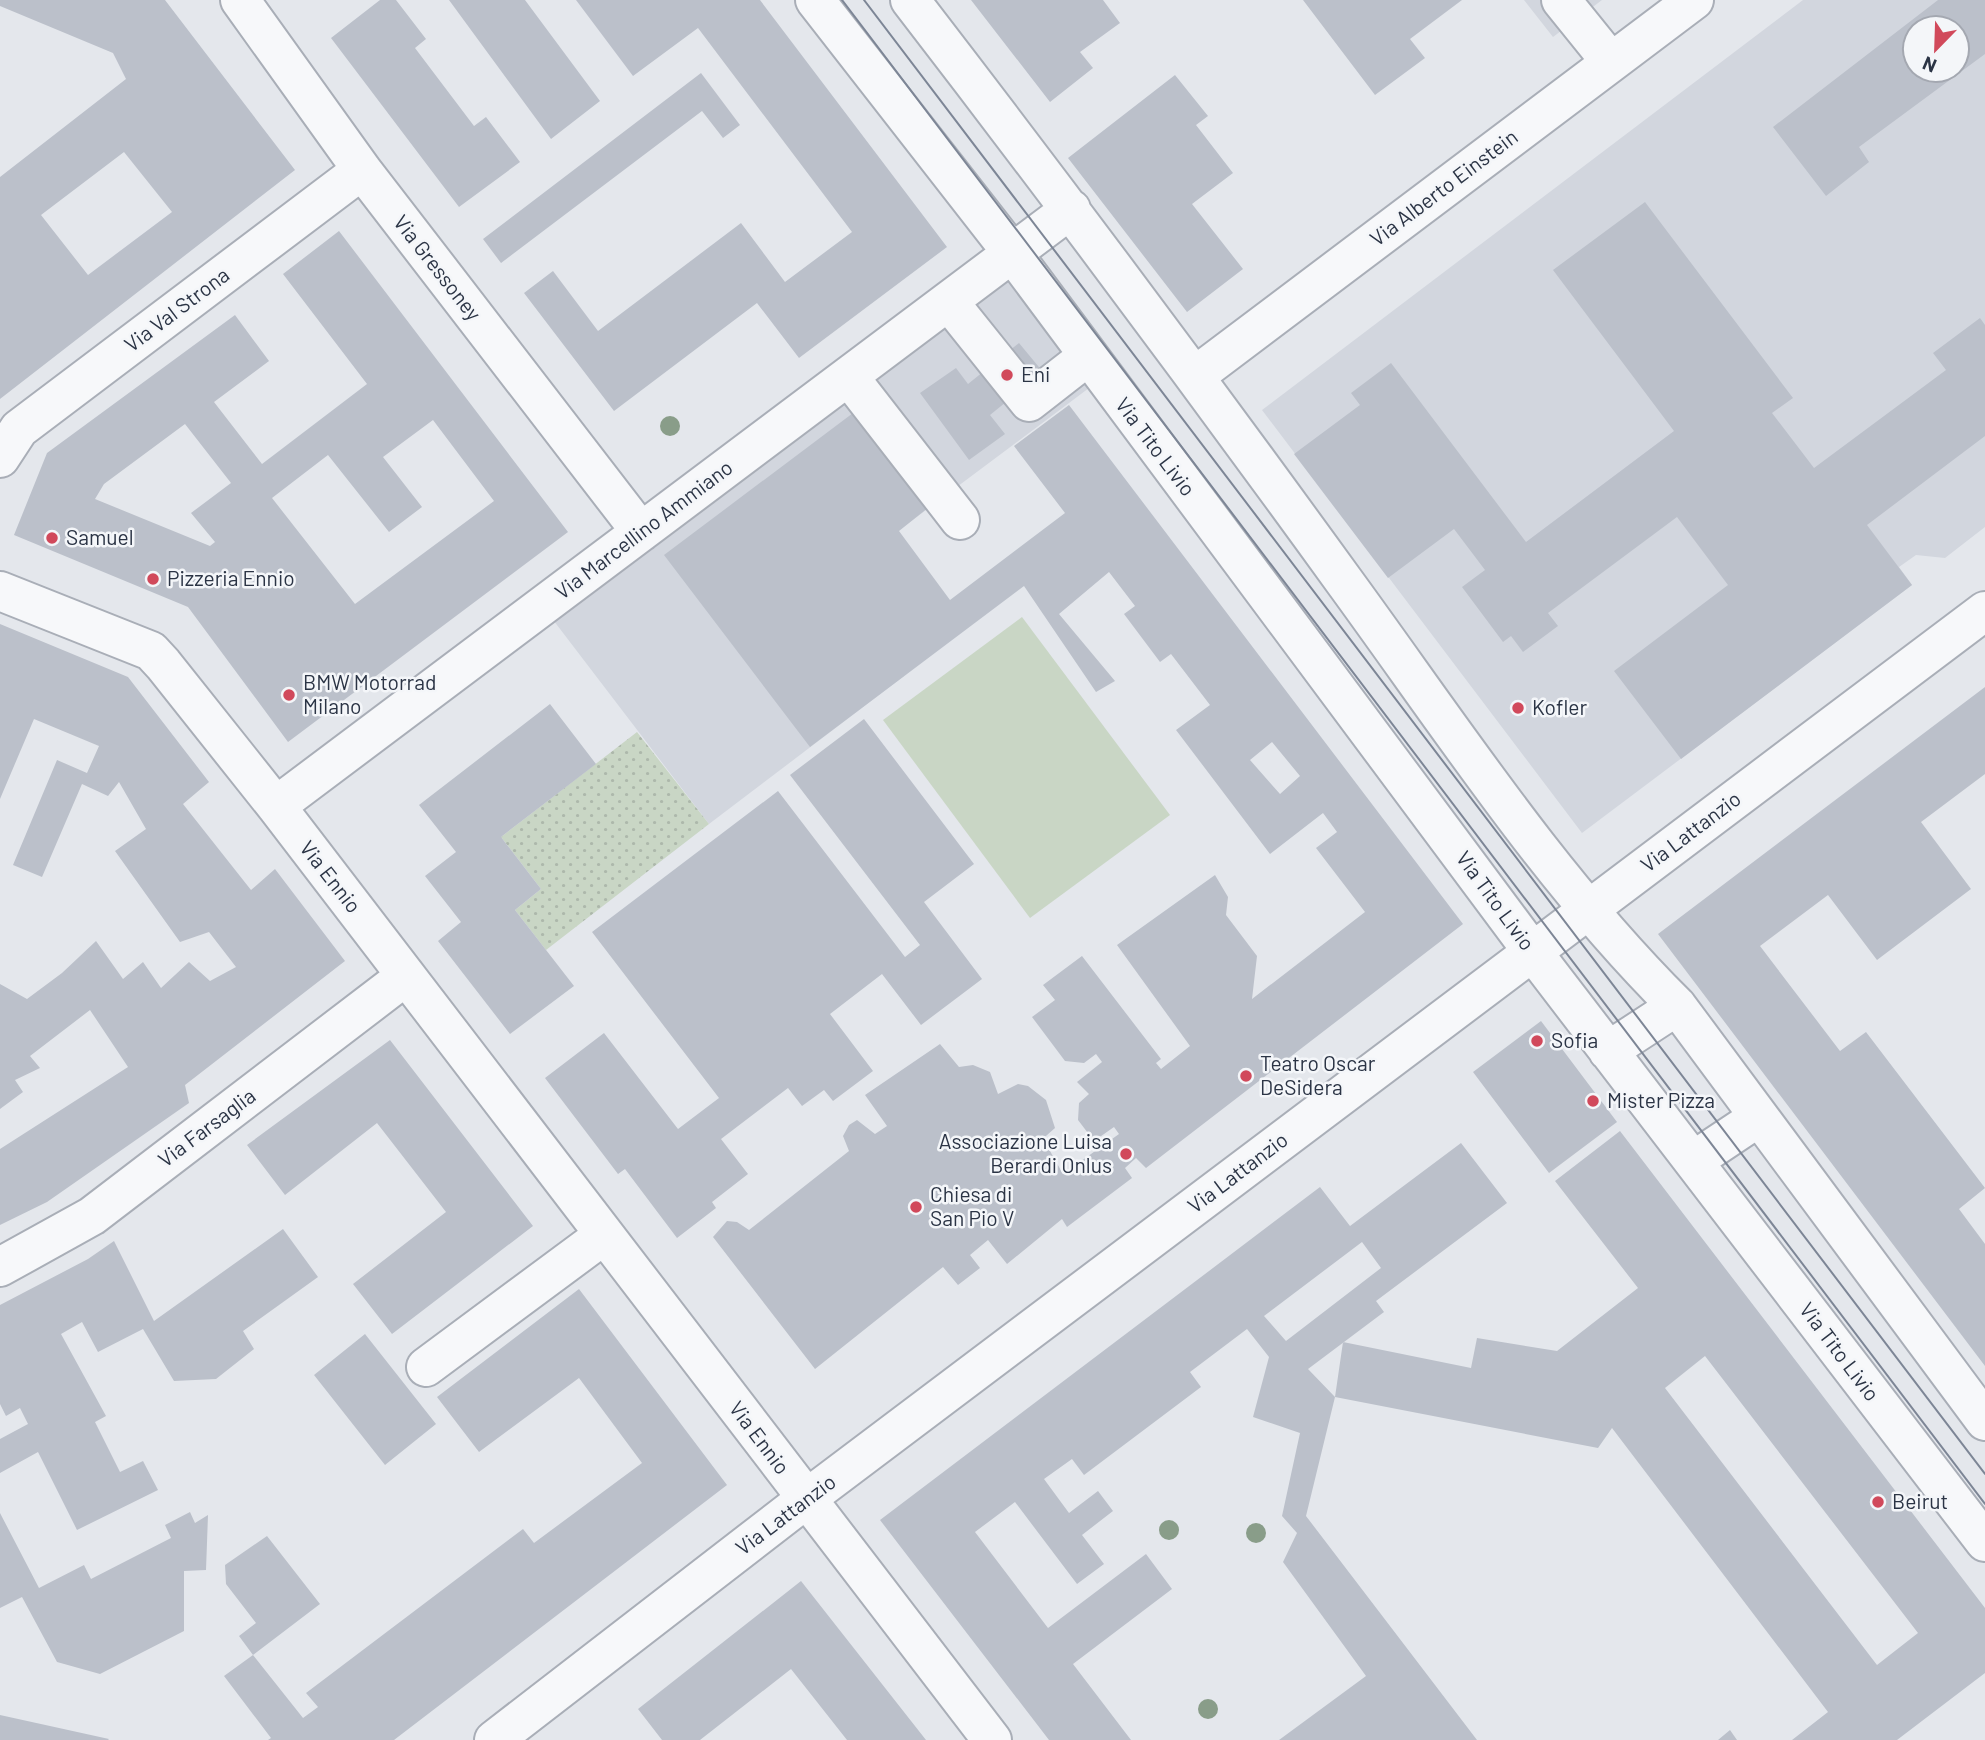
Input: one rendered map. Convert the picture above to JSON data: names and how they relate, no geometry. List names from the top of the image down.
{
  "streets": {
    "street": [
      "Via Alberto Einstein",
      "Via Gressoney",
      "Via Val Strona",
      "Via Tito Livio",
      "Via Marcellino Ammiano",
      "Via Lattanzio",
      "Via Ennio",
      "Via Farsaglia"
    ]
  },
  "crossings": [
    ["Via Gressoney", "Via Val Strona"],
    ["Via Gressoney", "Via Marcellino Ammiano"],
    ["Via Tito Livio", "Via Marcellino Ammiano"],
    ["Via Tito Livio", "Via Lattanzio"],
    ["Via Marcellino Ammiano", "Via Ennio"],
    ["Via Lattanzio", "Via Ennio"],
    ["Via Ennio", "Via Farsaglia"]
  ],
  "places": [
    "Eni",
    "Samuel",
    "Pizzeria Ennio",
    "BMW Motorrad Milano",
    "Kofler",
    "Sofia",
    "Teatro Oscar DeSidera",
    "Mister Pizza",
    "Associazione Luisa Berardi Onlus",
    "Chiesa di San Pio V",
    "Beirut"
  ],
  "north": "bottom left"
}
